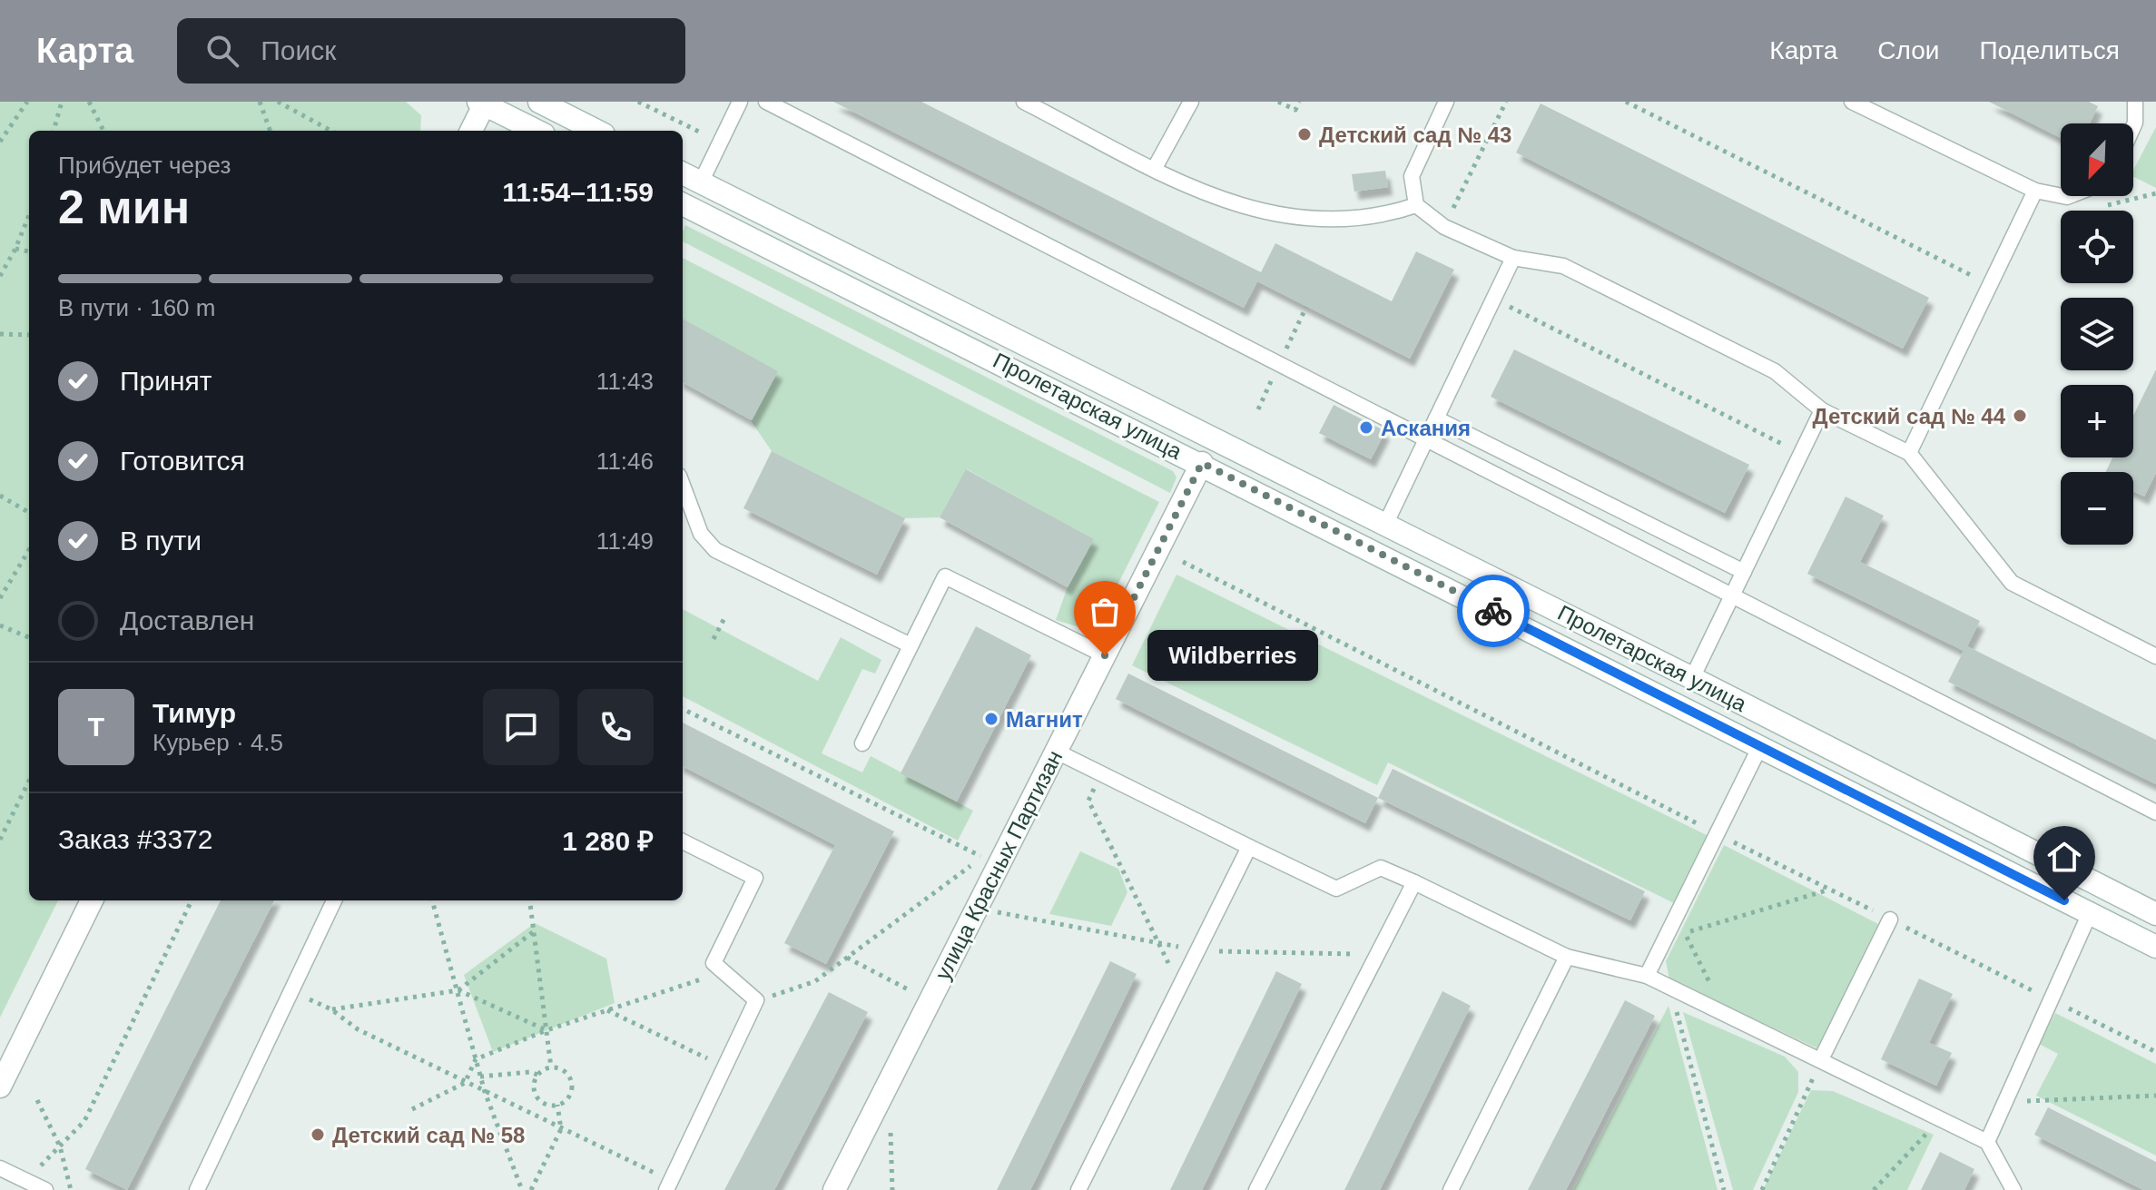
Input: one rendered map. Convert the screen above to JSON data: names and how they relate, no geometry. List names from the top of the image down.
{
  "streets": {
    "main road": ["Пролетарская улица", "улица Красных Партизан"]
  },
  "crossings": [
    ["Пролетарская улица", "улица Красных Партизан"]
  ],
  "places": [
    "Детский сад № 43",
    "Детский сад № 44",
    "Аскания",
    "Wildberries",
    "Магнит",
    "Детский сад № 58"
  ],
  "north": "bottom left",
  "page": {
    "header": "Карта",
    "search": "Поиск",
    "nav": ["Карта", "Слои", "Поделиться"],
    "map_buttons": ["+", "−"],
    "heading": ["2 мин", "Прибудет через", "11:54–11:59"],
    "panel": [
      "Тимур",
      "Курьер · 4.5",
      "Заказ #3372",
      "1 280 ₽"
    ],
    "bar": "В пути · 160 m",
    "list": [
      ["Принят", "11:43"],
      ["Готовится", "11:46"],
      ["В пути", "11:49"],
      "Доставлен"
    ],
    "bubble": "Wildberries",
    "round": "Т"
  }
}
